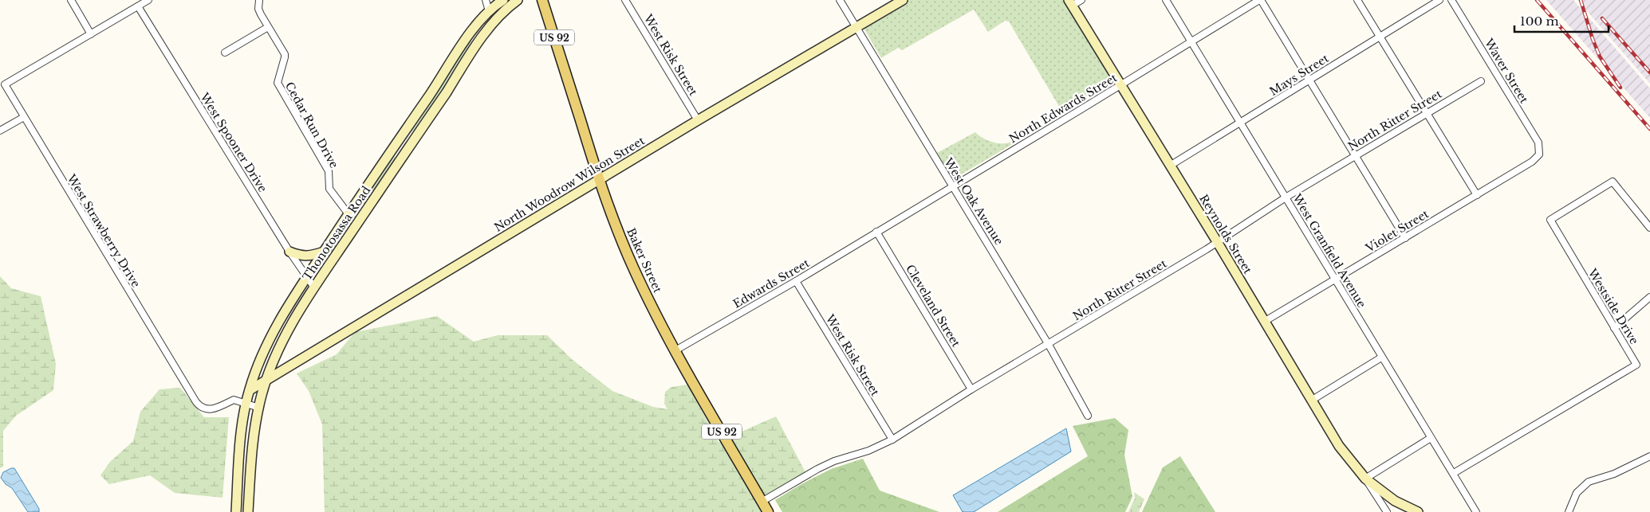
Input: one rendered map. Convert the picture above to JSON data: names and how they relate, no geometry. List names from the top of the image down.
{
  "streets": {
    "main road": [
      "US 92",
      "North Woodrow Wilson Street",
      "Thonotosassa Road",
      "Reynolds Street",
      "Baker Street"
    ],
    "street": [
      "West Risk Street",
      "Waver Street",
      "Mays Street",
      "North Edwards Street",
      "North Ritter Street",
      "Cedar Run Drive",
      "West Spooner Drive",
      "West Oak Avenue",
      "West Strawberry Drive",
      "Violet Street",
      "West Granfield Avenue",
      "Edwards Street",
      "Cleveland Street",
      "Westside Drive"
    ]
  },
  "crossings": [
    ["West Risk Street", "North Ritter Street"],
    ["West Risk Street", "North Woodrow Wilson Street"],
    ["West Risk Street", "Edwards Street"],
    ["Waver Street", "Violet Street"],
    ["Mays Street", "Reynolds Street"],
    ["Mays Street", "West Granfield Avenue"],
    ["North Edwards Street", "West Oak Avenue"],
    ["North Edwards Street", "Reynolds Street"],
    ["North Edwards Street", "West Granfield Avenue"],
    ["North Edwards Street", "Edwards Street"],
    ["North Edwards Street", "Cleveland Street"],
    ["North Ritter Street", "West Oak Avenue"],
    ["North Ritter Street", "Reynolds Street"],
    ["North Ritter Street", "West Granfield Avenue"],
    ["North Ritter Street", "Baker Street"],
    ["North Ritter Street", "Cleveland Street"],
    ["Cedar Run Drive", "Thonotosassa Road"],
    ["West Spooner Drive", "Thonotosassa Road"],
    ["North Woodrow Wilson Street", "West Oak Avenue"],
    ["North Woodrow Wilson Street", "Thonotosassa Road"],
    ["North Woodrow Wilson Street", "Baker Street"],
    ["West Strawberry Drive", "Thonotosassa Road"],
    ["Violet Street", "Reynolds Street"],
    ["Violet Street", "West Granfield Avenue"],
    ["West Granfield Avenue", "Westside Drive"],
    ["Baker Street", "Edwards Street"],
    ["Edwards Street", "Cleveland Street"]
  ],
  "scale_bar": "100 m"
}
